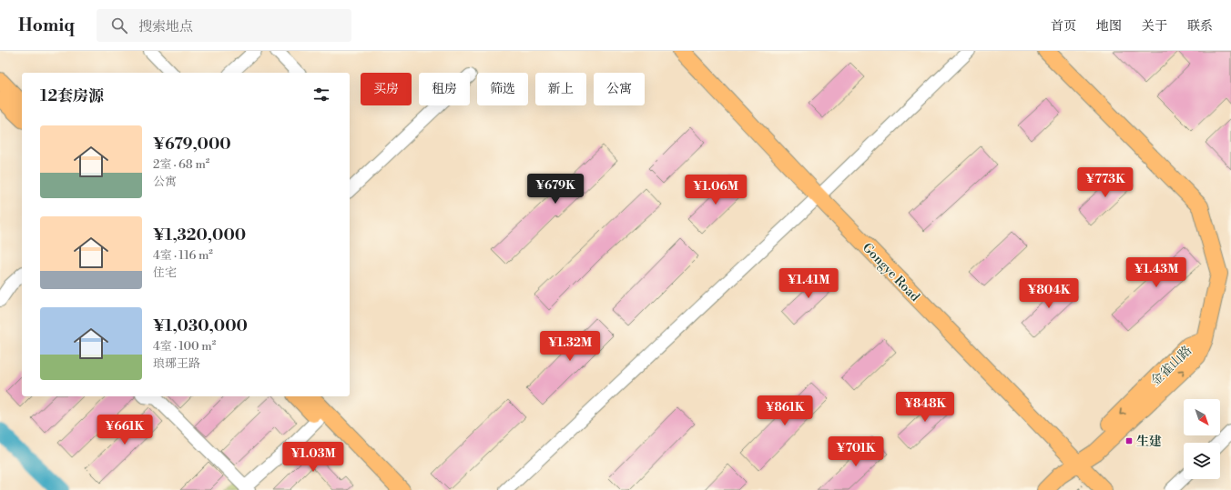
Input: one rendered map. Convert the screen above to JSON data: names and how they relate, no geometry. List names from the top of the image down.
{
  "streets": {
    "main road": ["Gongye Road", "金雀山路"]
  },
  "crossings": [
    ["Gongye Road", "金雀山路"]
  ],
  "places": {
    "transit": ["生建"]
  },
  "north": "bottom right",
  "page": {
    "header": "Homiq",
    "search": "搜索地点",
    "nav": [
      "首页",
      "地图",
      "关于",
      "联系"
    ],
    "chip": [
      "买房",
      "租房",
      "筛选",
      "新上",
      "公寓"
    ],
    "heading": "12套房源",
    "list": [
      {
        "name": "¥679,000",
        "note": "2室 · 68 m² · 公寓"
      },
      {
        "name": "¥1,320,000",
        "note": "4室 · 116 m² · 住宅"
      },
      {
        "name": "¥1,030,000",
        "note": "4室 · 100 m² · 琅琊王路"
      }
    ],
    "price": [
      "¥773K",
      "¥679K",
      "¥1.06M",
      "¥1.43M",
      "¥1.41M",
      "¥804K",
      "¥1.32M",
      "¥848K",
      "¥861K",
      "¥661K",
      "¥701K",
      "¥1.03M"
    ]
  }
}
